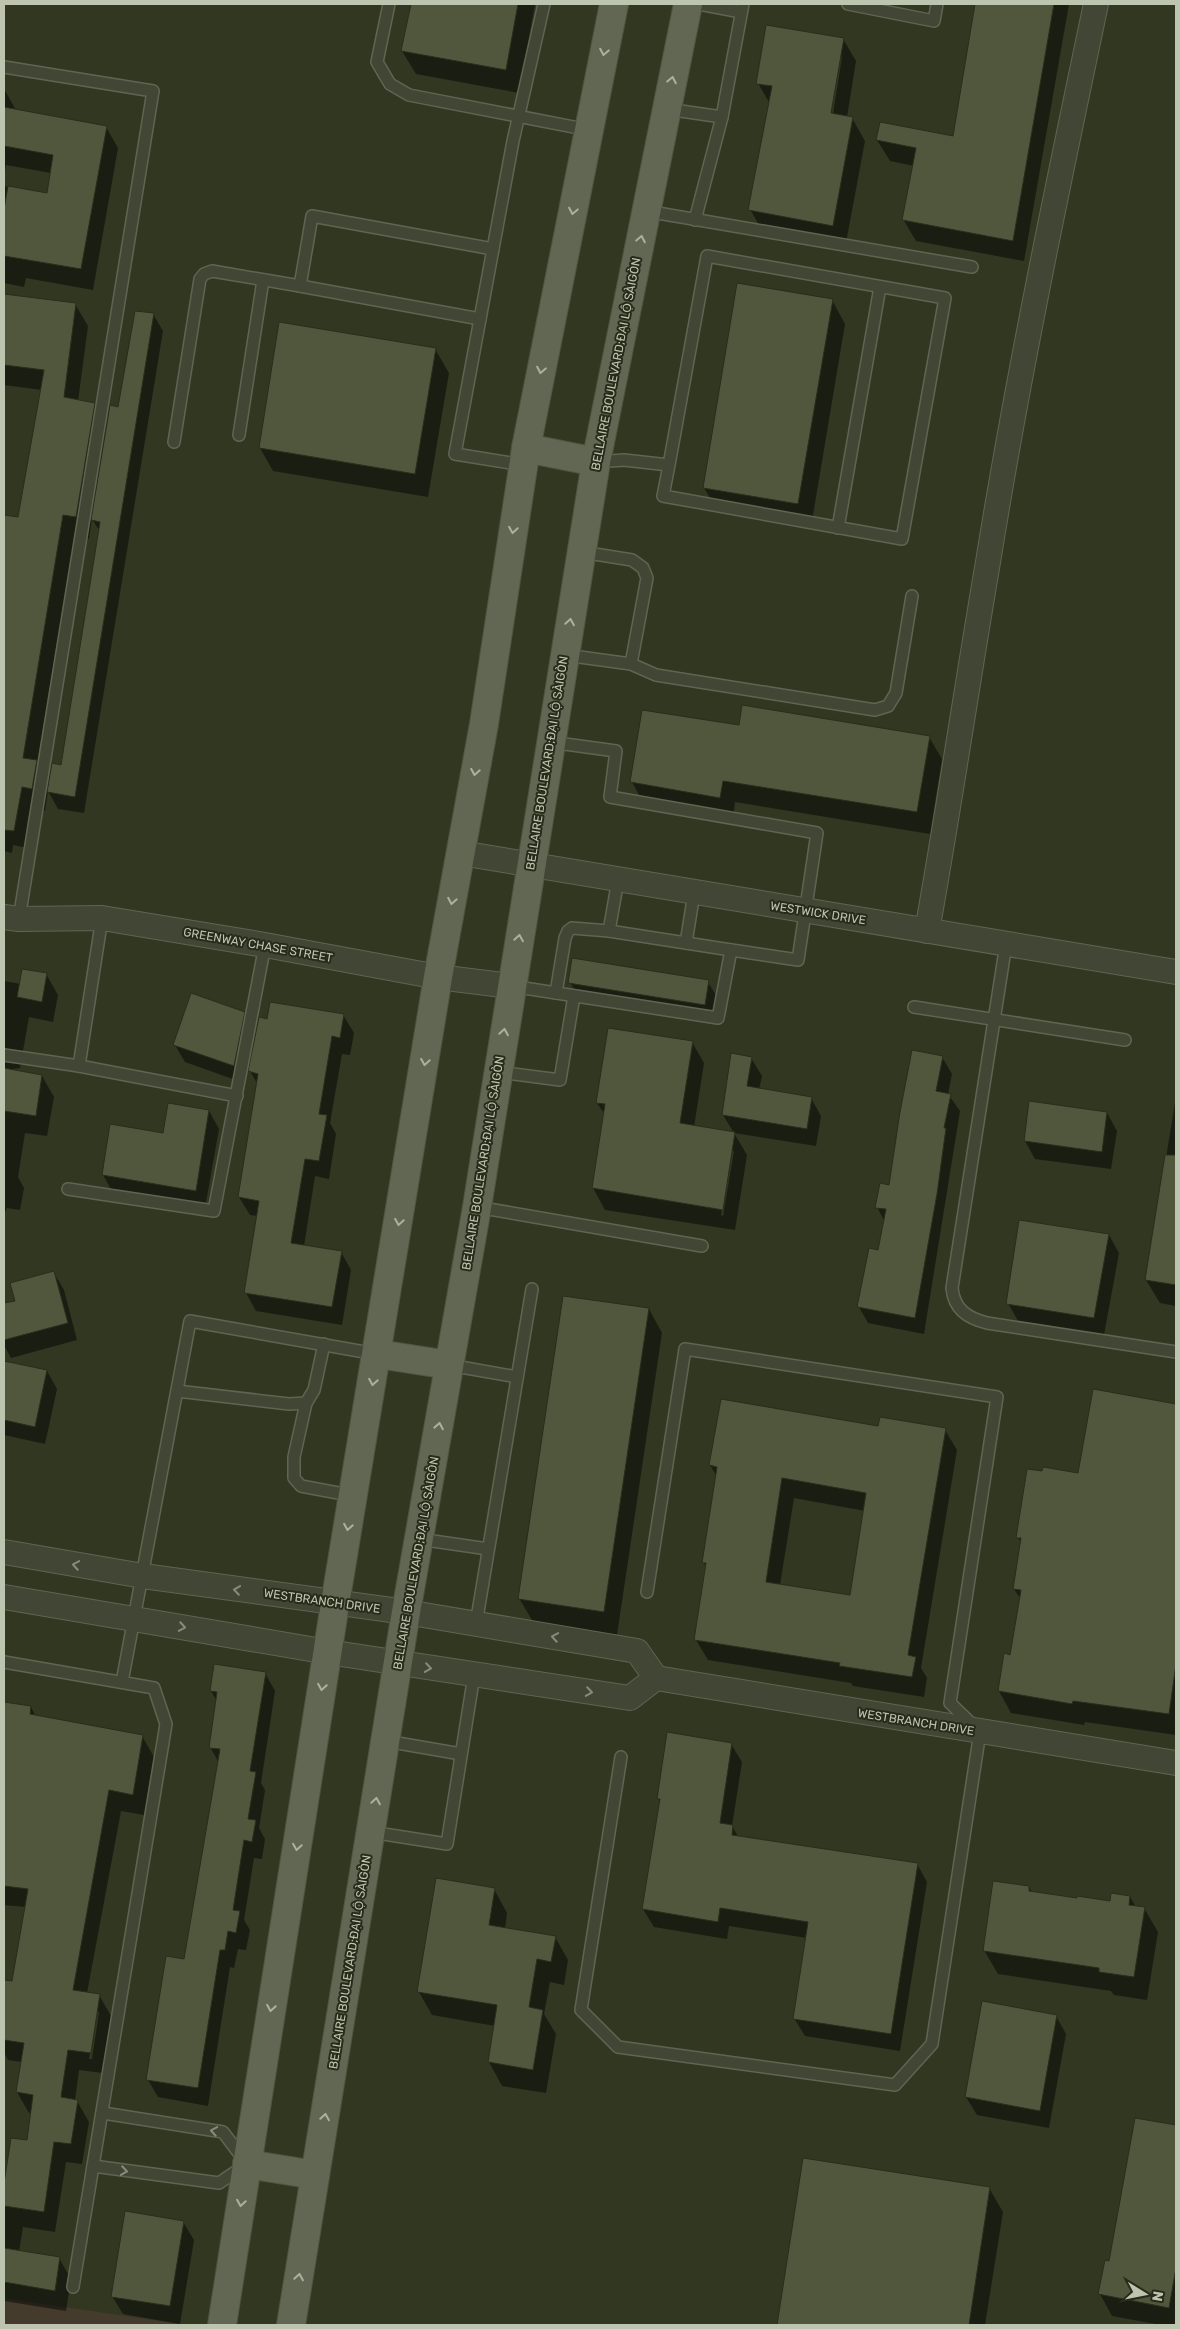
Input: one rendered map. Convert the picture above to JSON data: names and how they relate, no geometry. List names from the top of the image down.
{
  "streets": {
    "main road": ["BELLAIRE BOULEVARD;ĐẠI LỘ SÀIGÒN"],
    "street": ["WESTWICK DRIVE", "GREENWAY CHASE STREET", "WESTBRANCH DRIVE"]
  },
  "crossings": [
    ["BELLAIRE BOULEVARD;ĐẠI LỘ SÀIGÒN", "WESTWICK DRIVE"],
    ["BELLAIRE BOULEVARD;ĐẠI LỘ SÀIGÒN", "GREENWAY CHASE STREET"],
    ["BELLAIRE BOULEVARD;ĐẠI LỘ SÀIGÒN", "WESTBRANCH DRIVE"]
  ],
  "north": "right"
}
